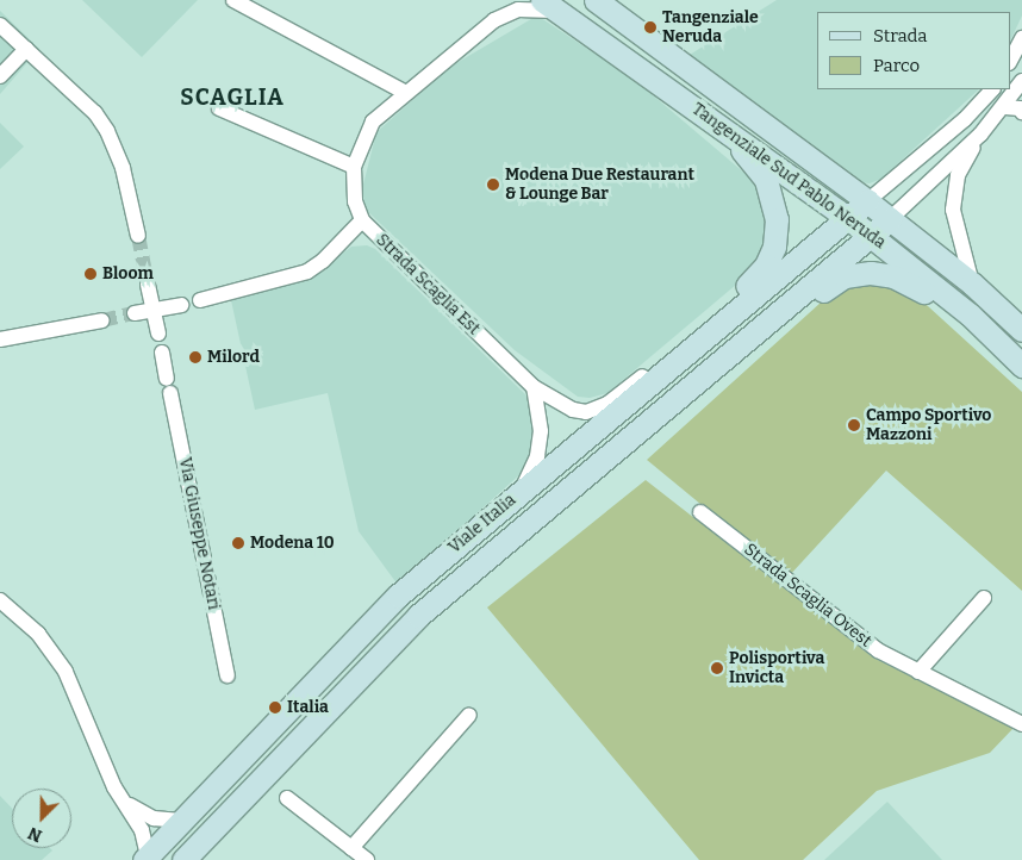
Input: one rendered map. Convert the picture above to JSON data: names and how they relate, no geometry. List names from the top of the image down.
{
  "streets": {
    "main road": ["Tangenziale Sud Pablo Neruda", "Viale Italia"],
    "street": ["Strada Scaglia Est", "Via Giuseppe Notari", "Strada Scaglia Ovest"]
  },
  "crossings": [
    ["Tangenziale Sud Pablo Neruda", "Strada Scaglia Est"],
    ["Tangenziale Sud Pablo Neruda", "Viale Italia"],
    ["Strada Scaglia Est", "Viale Italia"]
  ],
  "districts": ["SCAGLIA"],
  "places": [
    "Tangenziale Neruda",
    "Modena Due Restaurant & Lounge Bar",
    "Bloom",
    "Milord",
    "Campo Sportivo Mazzoni",
    "Modena 10",
    "Polisportiva Invicta",
    "Italia"
  ],
  "legend": ["Strada", "Parco"],
  "north": "bottom left"
}
